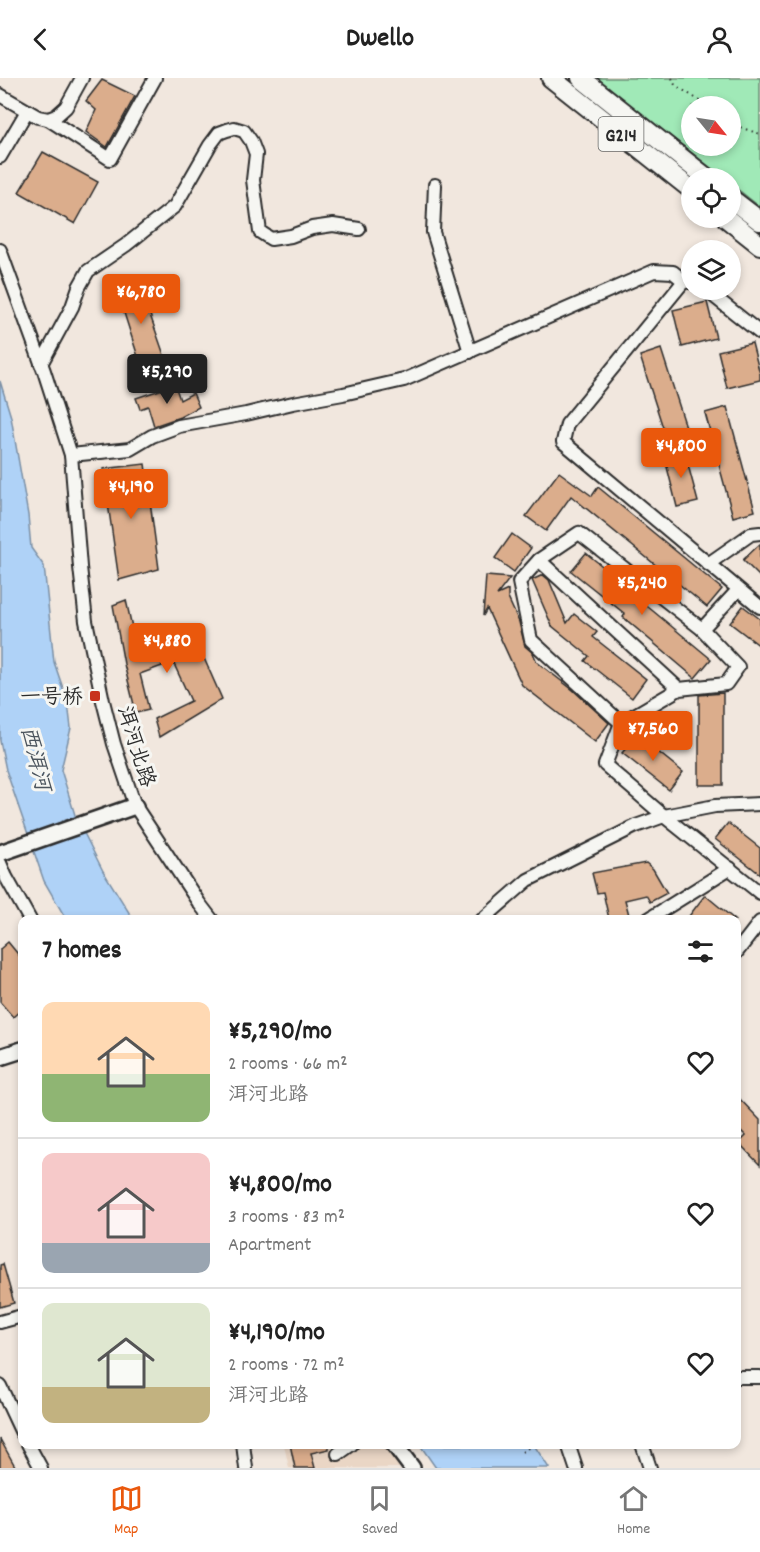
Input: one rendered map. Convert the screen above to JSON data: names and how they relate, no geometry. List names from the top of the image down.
{
  "streets": {
    "highway": ["G214"],
    "street": ["洱河北路"]
  },
  "water": ["西洱河"],
  "places": {
    "transit": ["一号桥"]
  },
  "north": "bottom right",
  "page": {
    "header": "Dwello",
    "price": [
      "¥6,780",
      "¥5,290",
      "¥4,800",
      "¥4,190",
      "¥5,240",
      "¥4,880",
      "¥7,560"
    ],
    "heading": "7 homes",
    "list": [
      {
        "name": "¥5,290/mo",
        "note": "2 rooms · 66 m² · 洱河北路"
      },
      {
        "name": "¥4,800/mo",
        "note": "3 rooms · 83 m² · Apartment"
      },
      {
        "name": "¥4,190/mo",
        "note": "2 rooms · 72 m² · 洱河北路"
      }
    ],
    "tabs": ["Map", "Saved", "Home"]
  }
}
